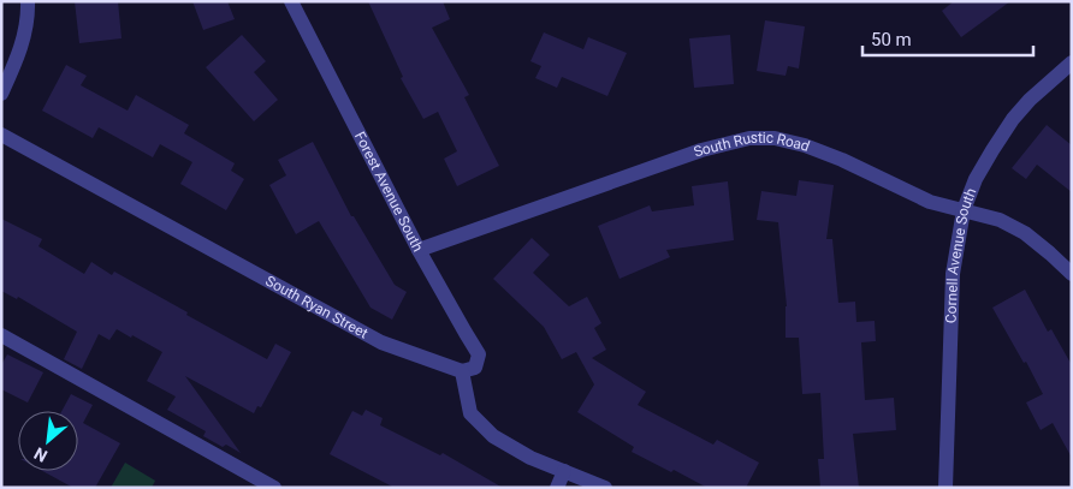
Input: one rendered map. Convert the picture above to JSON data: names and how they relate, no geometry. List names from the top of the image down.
{
  "streets": {
    "street": [
      "South Rustic Road",
      "Forest Avenue South",
      "Cornell Avenue South",
      "South Ryan Street"
    ]
  },
  "crossings": [
    ["South Rustic Road", "Forest Avenue South"],
    ["South Rustic Road", "Cornell Avenue South"],
    ["Forest Avenue South", "South Ryan Street"]
  ],
  "scale_bar": "50 m",
  "north": "bottom left"
}
